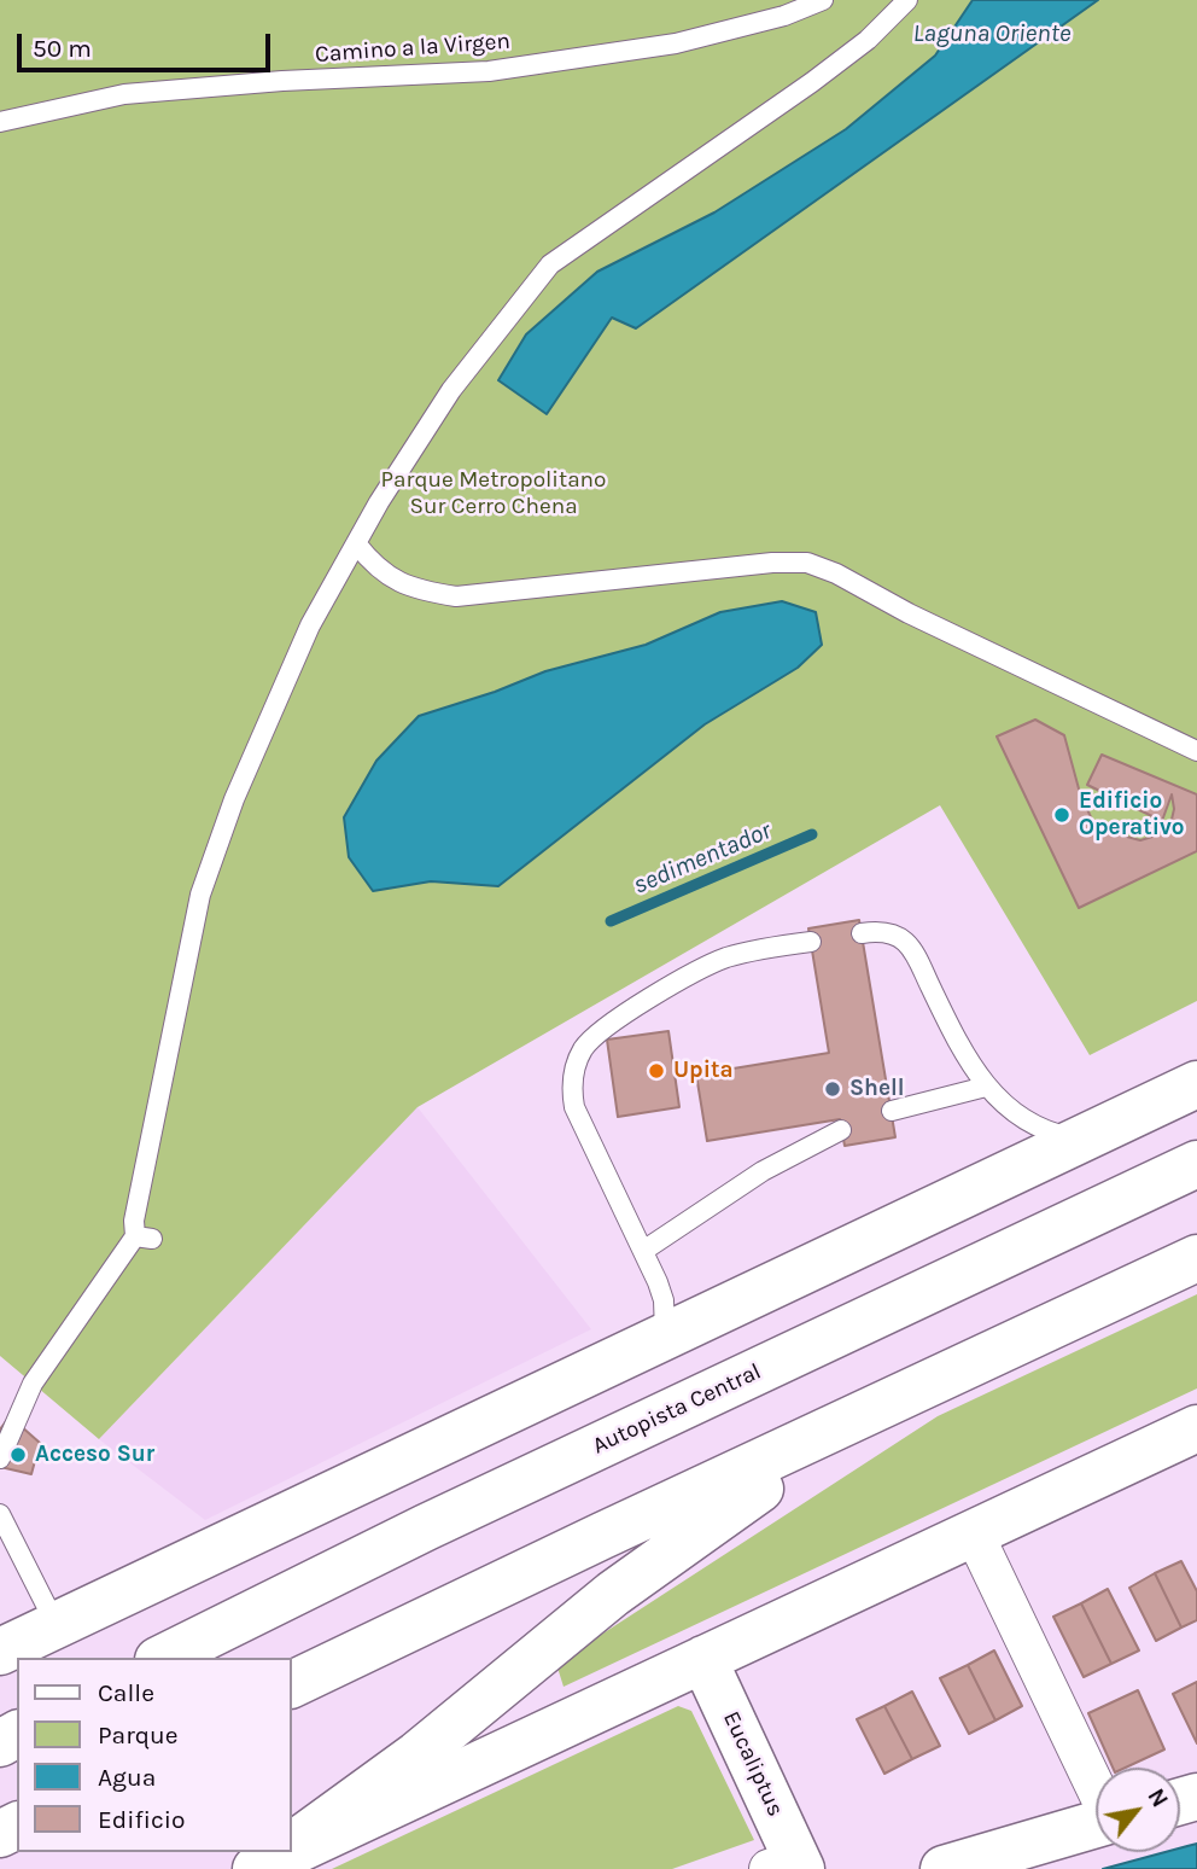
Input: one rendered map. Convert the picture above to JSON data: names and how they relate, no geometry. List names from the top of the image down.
{
  "streets": {
    "main road": ["Autopista Central", "Eucaliptus"],
    "lane": ["Camino a la Virgen"]
  },
  "water": ["Laguna Oriente", "sedimentador"],
  "parks": ["Parque Metropolitano Sur Cerro Chena"],
  "places": [
    "Edificio Operativo",
    "Upita",
    "Shell",
    "Acceso Sur"
  ],
  "legend": [
    "Calle",
    "Parque",
    "Agua",
    "Edificio"
  ],
  "scale_bar": "50 m",
  "north": "top right"
}
